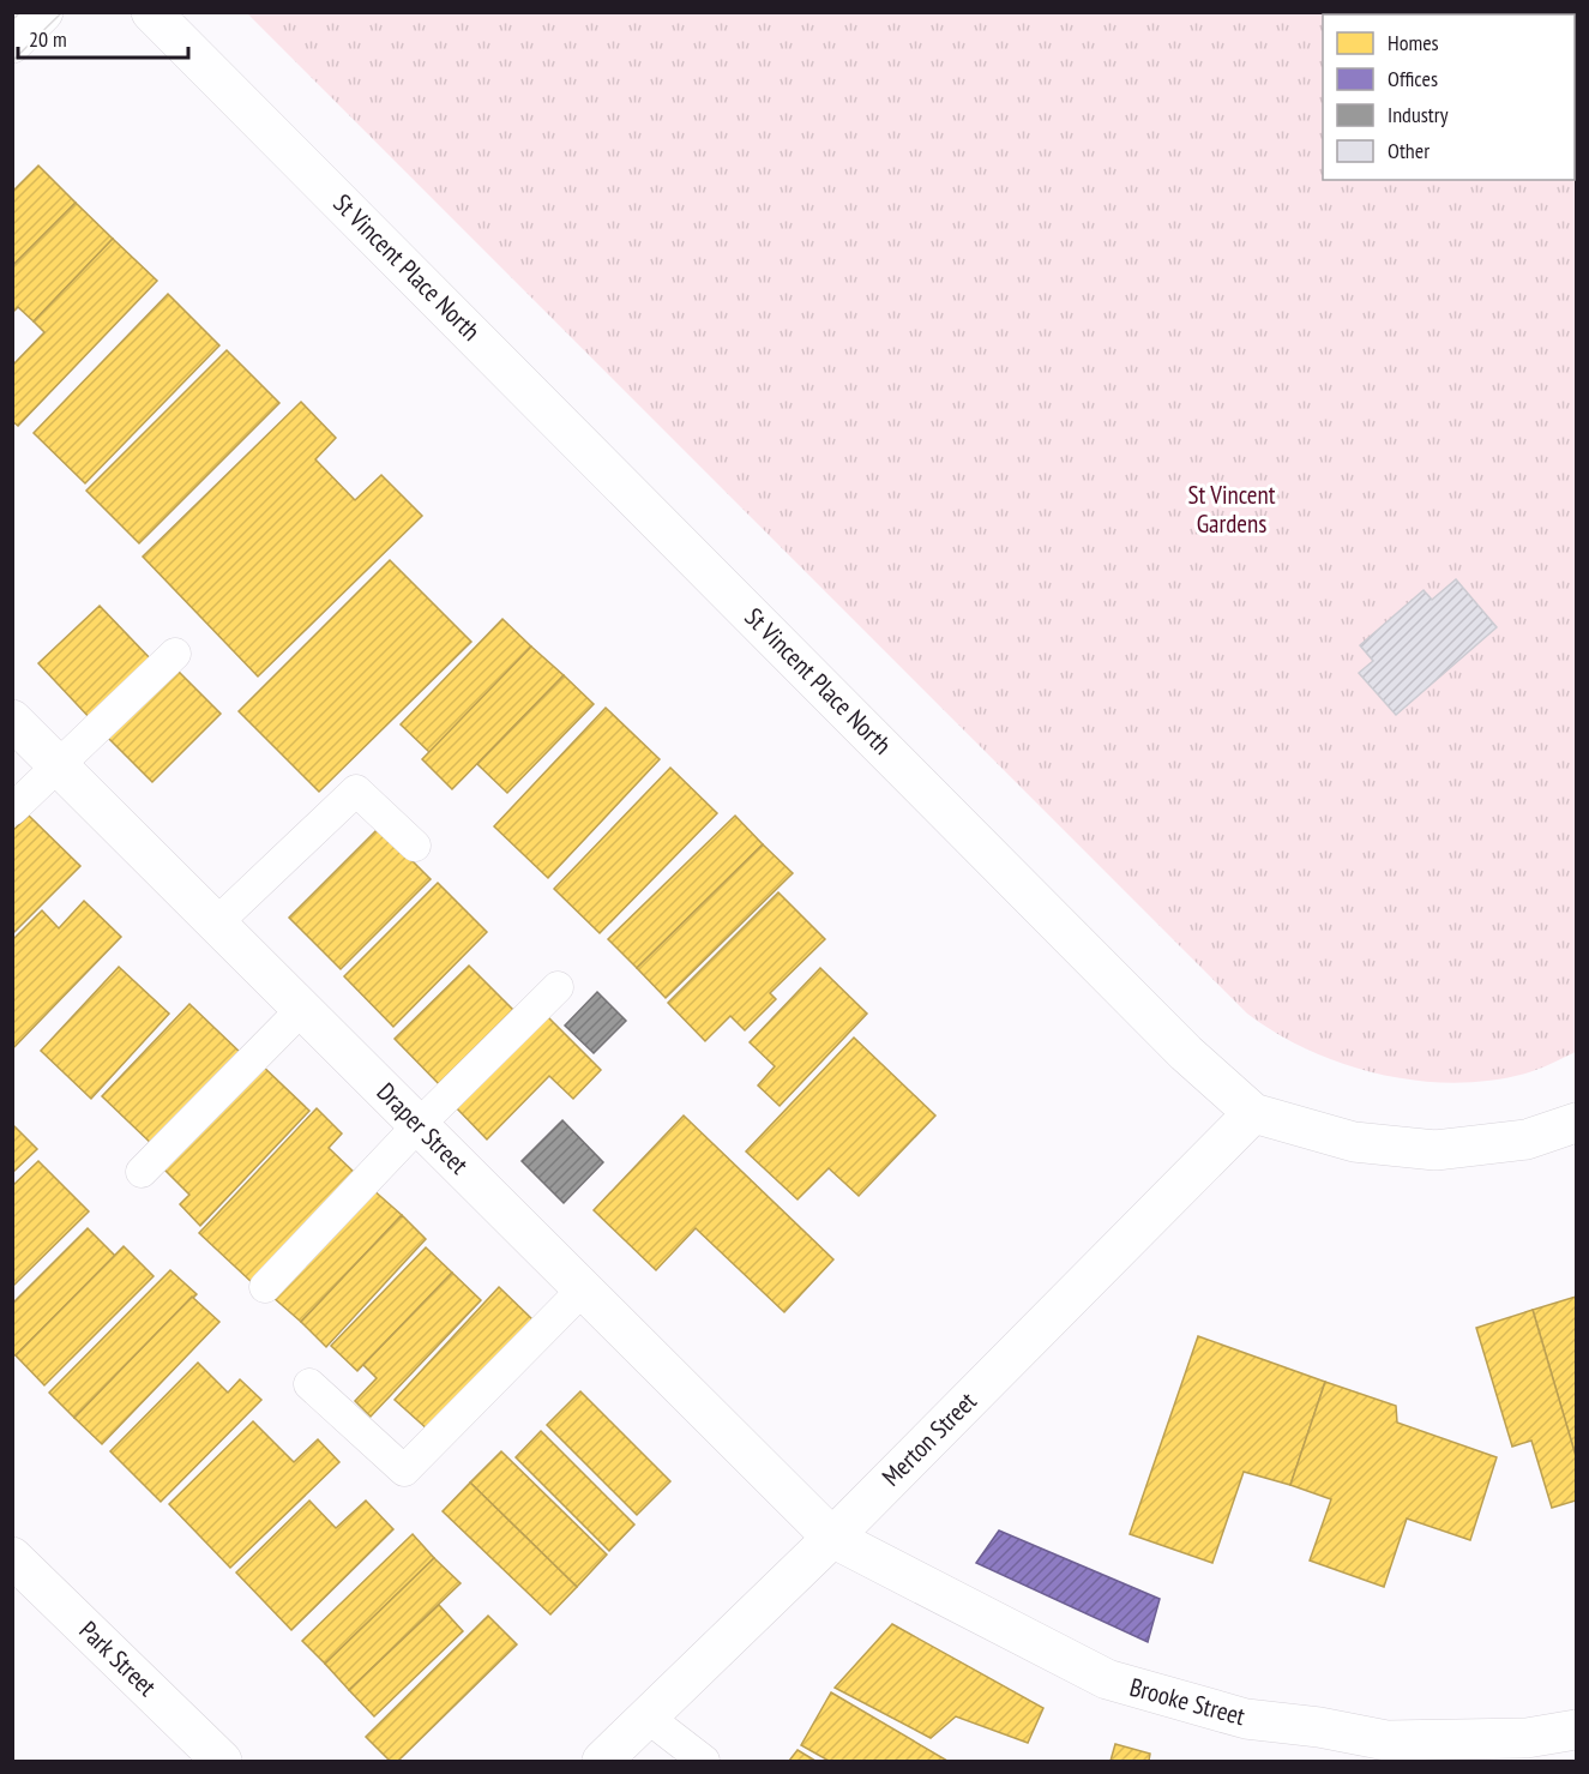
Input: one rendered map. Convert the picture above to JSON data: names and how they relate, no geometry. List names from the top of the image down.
{
  "streets": {
    "street": [
      "St Vincent Place North",
      "Draper Street",
      "Merton Street",
      "Park Street",
      "Brooke Street"
    ]
  },
  "crossings": [
    ["St Vincent Place North", "Merton Street"],
    ["Draper Street", "Merton Street"],
    ["Draper Street", "Brooke Street"],
    ["Merton Street", "Brooke Street"]
  ],
  "parks": ["St Vincent Gardens"],
  "legend": [
    "Homes",
    "Offices",
    "Industry",
    "Other"
  ],
  "scale_bar": "20 m"
}
